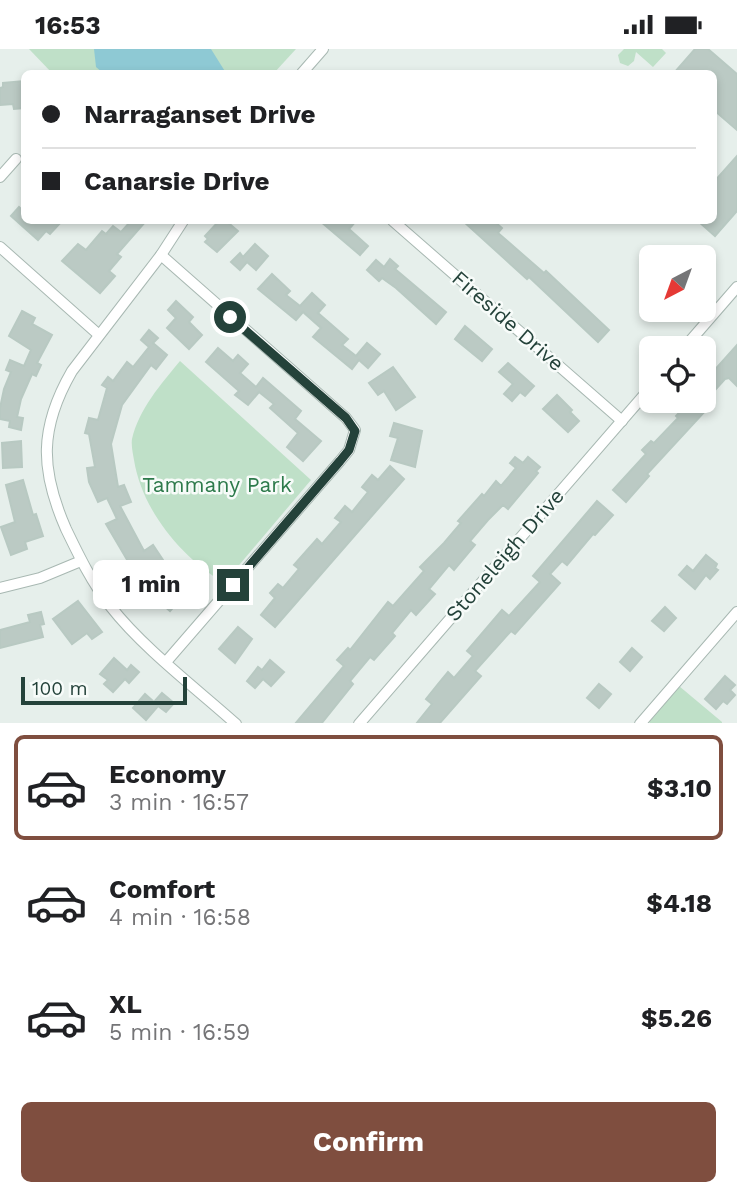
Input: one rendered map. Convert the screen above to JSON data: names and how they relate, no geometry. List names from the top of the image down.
{
  "streets": {
    "street": ["Fireside Drive", "Stoneleigh Drive"]
  },
  "crossings": [
    ["Fireside Drive", "Stoneleigh Drive"]
  ],
  "parks": ["Tammany Park"],
  "scale_bar": "100 m",
  "north": "bottom left",
  "page": {
    "status": "16:53",
    "banner": ["Narraganset Drive", "Canarsie Drive"],
    "bubble": "1 min",
    "scale": "100 m",
    "list": [
      {
        "name": "Economy",
        "note": "3 min · 16:57",
        "value": "$3.10"
      },
      {
        "name": "Comfort",
        "note": "4 min · 16:58",
        "value": "$4.18"
      },
      {
        "name": "XL",
        "note": "5 min · 16:59",
        "value": "$5.26"
      }
    ],
    "buttons": "Confirm"
  }
}
